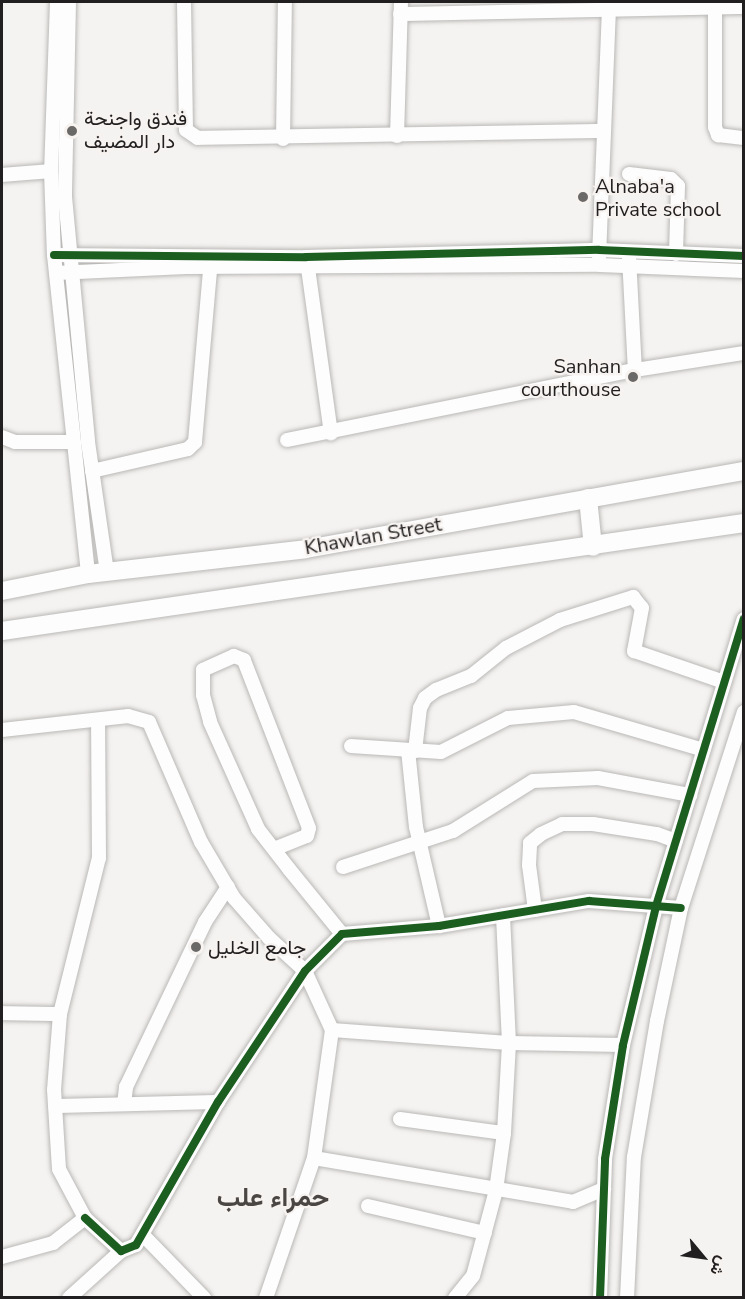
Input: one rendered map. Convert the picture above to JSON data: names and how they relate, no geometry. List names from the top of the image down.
{
  "streets": {
    "main road": ["Khawlan Street"]
  },
  "districts": ["حمراء علب"],
  "places": [
    "فندق واجنحة دار المضيف",
    "Alnaba'a Private school",
    "Sanhan courthouse",
    "جامع الخليل"
  ],
  "north": "bottom right"
}
